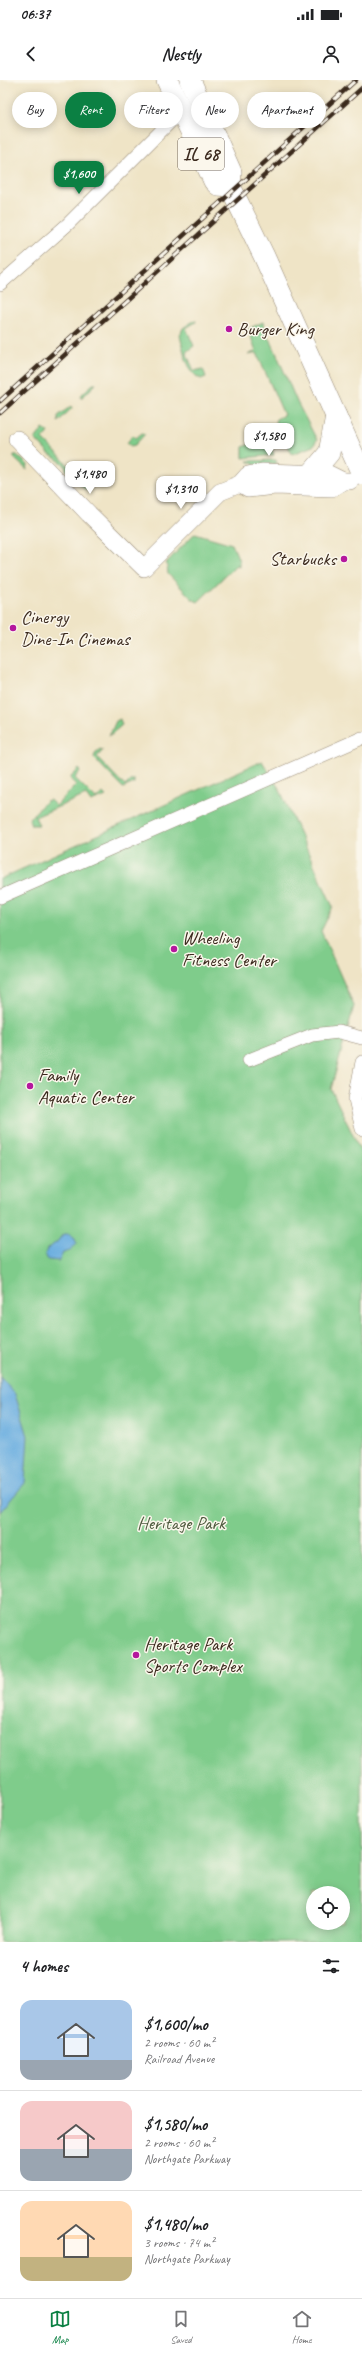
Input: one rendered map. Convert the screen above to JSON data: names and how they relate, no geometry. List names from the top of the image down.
{
  "streets": {
    "main road": ["IL 68"]
  },
  "parks": ["Heritage Park"],
  "places": [
    "Burger King",
    "Starbucks",
    "Cinergy Dine-In Cinemas",
    "Wheeling Fitness Center",
    "Family Aquatic Center",
    "Heritage Park Sports Complex"
  ],
  "page": {
    "status": "06:37",
    "header": "Nestly",
    "chip": [
      "Buy",
      "Rent",
      "Filters",
      "New",
      "Apartment"
    ],
    "price": [
      "$1,600",
      "$1,580",
      "$1,480",
      "$1,310"
    ],
    "heading": "4 homes",
    "list": [
      {
        "name": "$1,600/mo",
        "note": "2 rooms · 60 m² · Railroad Avenue"
      },
      {
        "name": "$1,580/mo",
        "note": "2 rooms · 60 m² · Northgate Parkway"
      },
      {
        "name": "$1,480/mo",
        "note": "3 rooms · 74 m² · Northgate Parkway"
      }
    ],
    "tabs": ["Map", "Saved", "Home"]
  }
}
